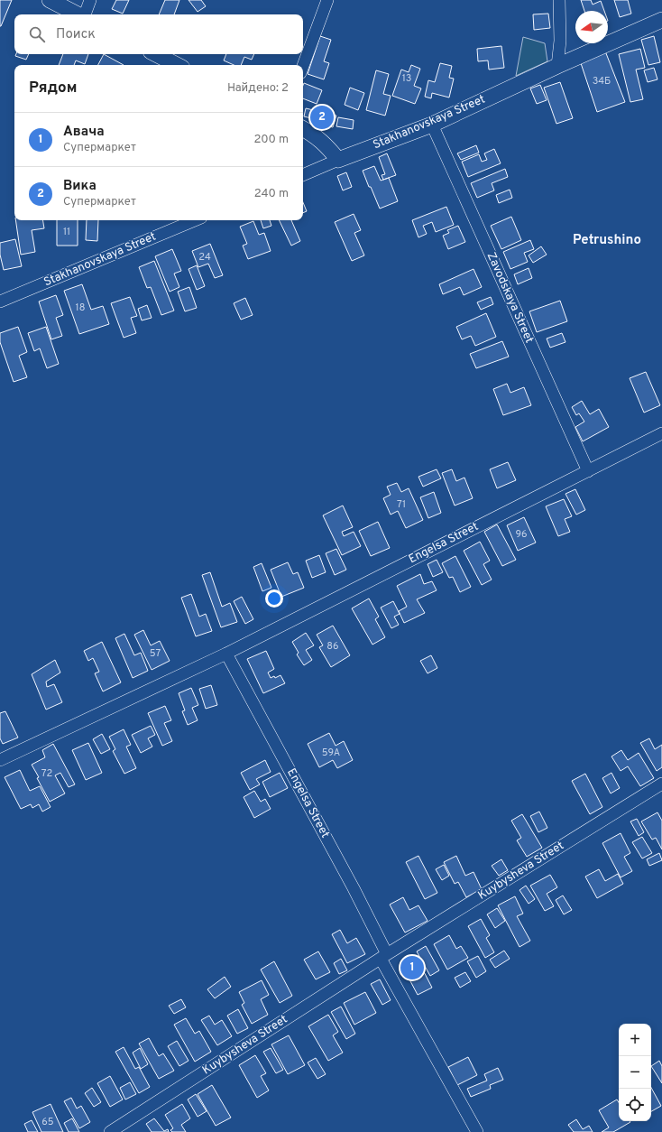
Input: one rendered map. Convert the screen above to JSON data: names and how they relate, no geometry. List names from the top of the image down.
{
  "streets": {
    "street": [
      "Stakhanovskaya Street",
      "Zavodskaya Street",
      "Engelsa Street",
      "Kuybysheva Street"
    ]
  },
  "crossings": [
    ["Stakhanovskaya Street", "Zavodskaya Street"],
    ["Zavodskaya Street", "Engelsa Street"],
    ["Engelsa Street", "Kuybysheva Street"]
  ],
  "districts": ["Petrushino"],
  "house_numbers": [
    "13",
    "34Б",
    "11",
    "24",
    "18",
    "71",
    "96",
    "86",
    "57",
    "59А",
    "72",
    "65"
  ],
  "north": "left",
  "page": {
    "search": "Поиск",
    "heading": ["Рядом", "Найдено: 2"],
    "pins": ["2", "1"],
    "list": [
      {
        "mark": "1",
        "name": "Авача",
        "note": "Супермаркет",
        "value": "200 m"
      },
      {
        "mark": "2",
        "name": "Вика",
        "note": "Супермаркет",
        "value": "240 m"
      }
    ],
    "map_buttons": ["+", "−"]
  }
}
